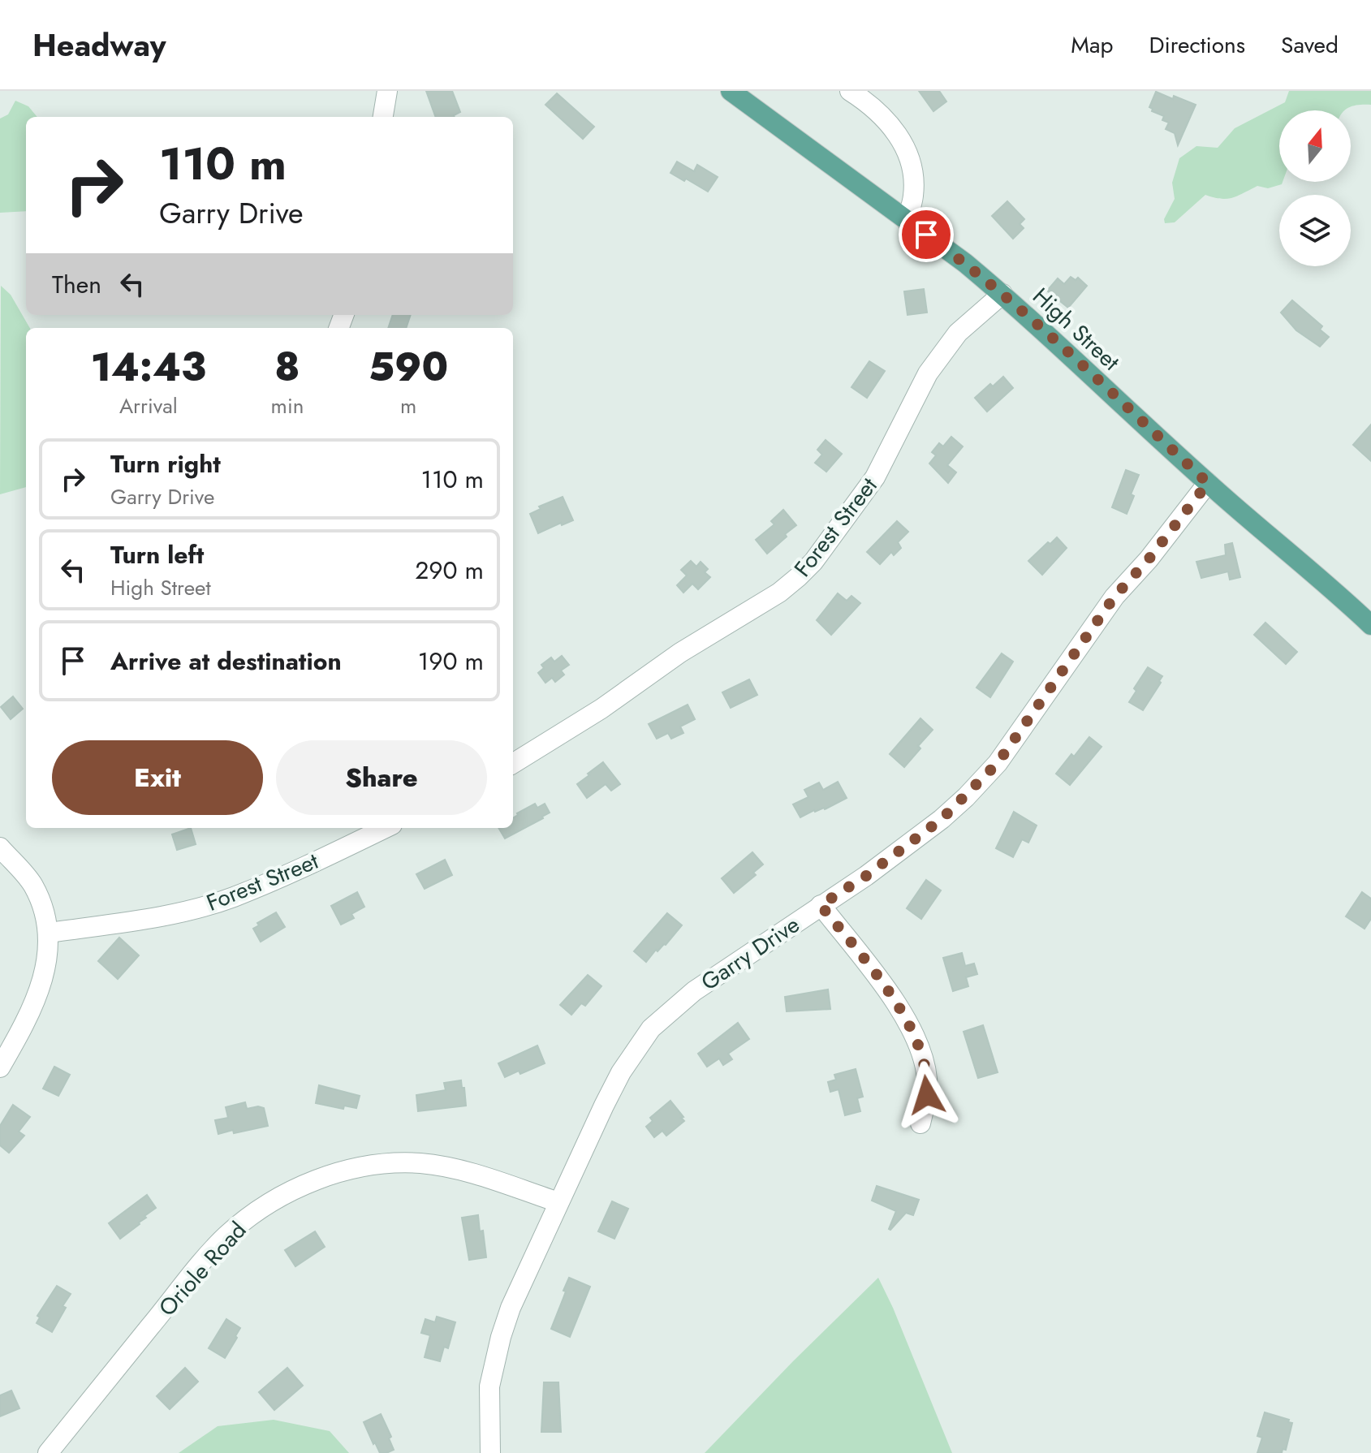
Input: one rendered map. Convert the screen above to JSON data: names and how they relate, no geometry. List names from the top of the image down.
{
  "streets": {
    "main road": ["High Street"],
    "street": ["Forest Street", "Garry Drive", "Oriole Road"]
  },
  "crossings": [
    ["High Street", "Forest Street"],
    ["High Street", "Garry Drive"],
    ["Garry Drive", "Oriole Road"]
  ],
  "north": "top",
  "page": {
    "header": "Headway",
    "nav": ["Map", "Directions", "Saved"],
    "turn": ["110 m", "Garry Drive"],
    "then": "Then",
    "eta": [
      "14:43",
      "Arrival",
      "8",
      "min",
      "590",
      "m"
    ],
    "list": [
      {
        "name": "Turn right",
        "note": "Garry Drive",
        "value": "110 m"
      },
      {
        "name": "Turn left",
        "note": "High Street",
        "value": "290 m"
      },
      {
        "name": "Arrive at destination",
        "value": "190 m"
      }
    ],
    "buttons": ["Exit", "Share"]
  }
}
